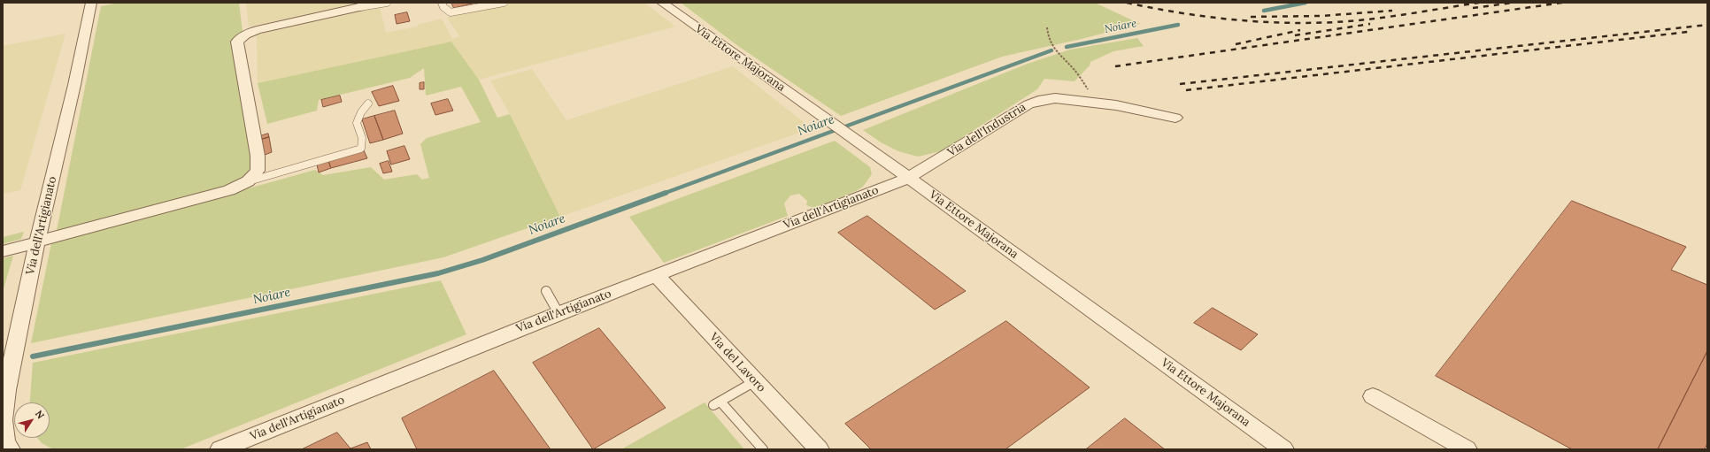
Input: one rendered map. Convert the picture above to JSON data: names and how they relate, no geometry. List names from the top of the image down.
{
  "streets": {
    "street": [
      "Via Ettore Majorana",
      "Via dell'Industria",
      "Via dell'Artigianato",
      "Via del Lavoro"
    ]
  },
  "crossings": [
    ["Via Ettore Majorana", "Via dell'Industria"],
    ["Via Ettore Majorana", "Via dell'Artigianato"],
    ["Via dell'Industria", "Via dell'Artigianato"],
    ["Via dell'Artigianato", "Via del Lavoro"]
  ],
  "water": ["Noiare"],
  "north": "top right"
}
